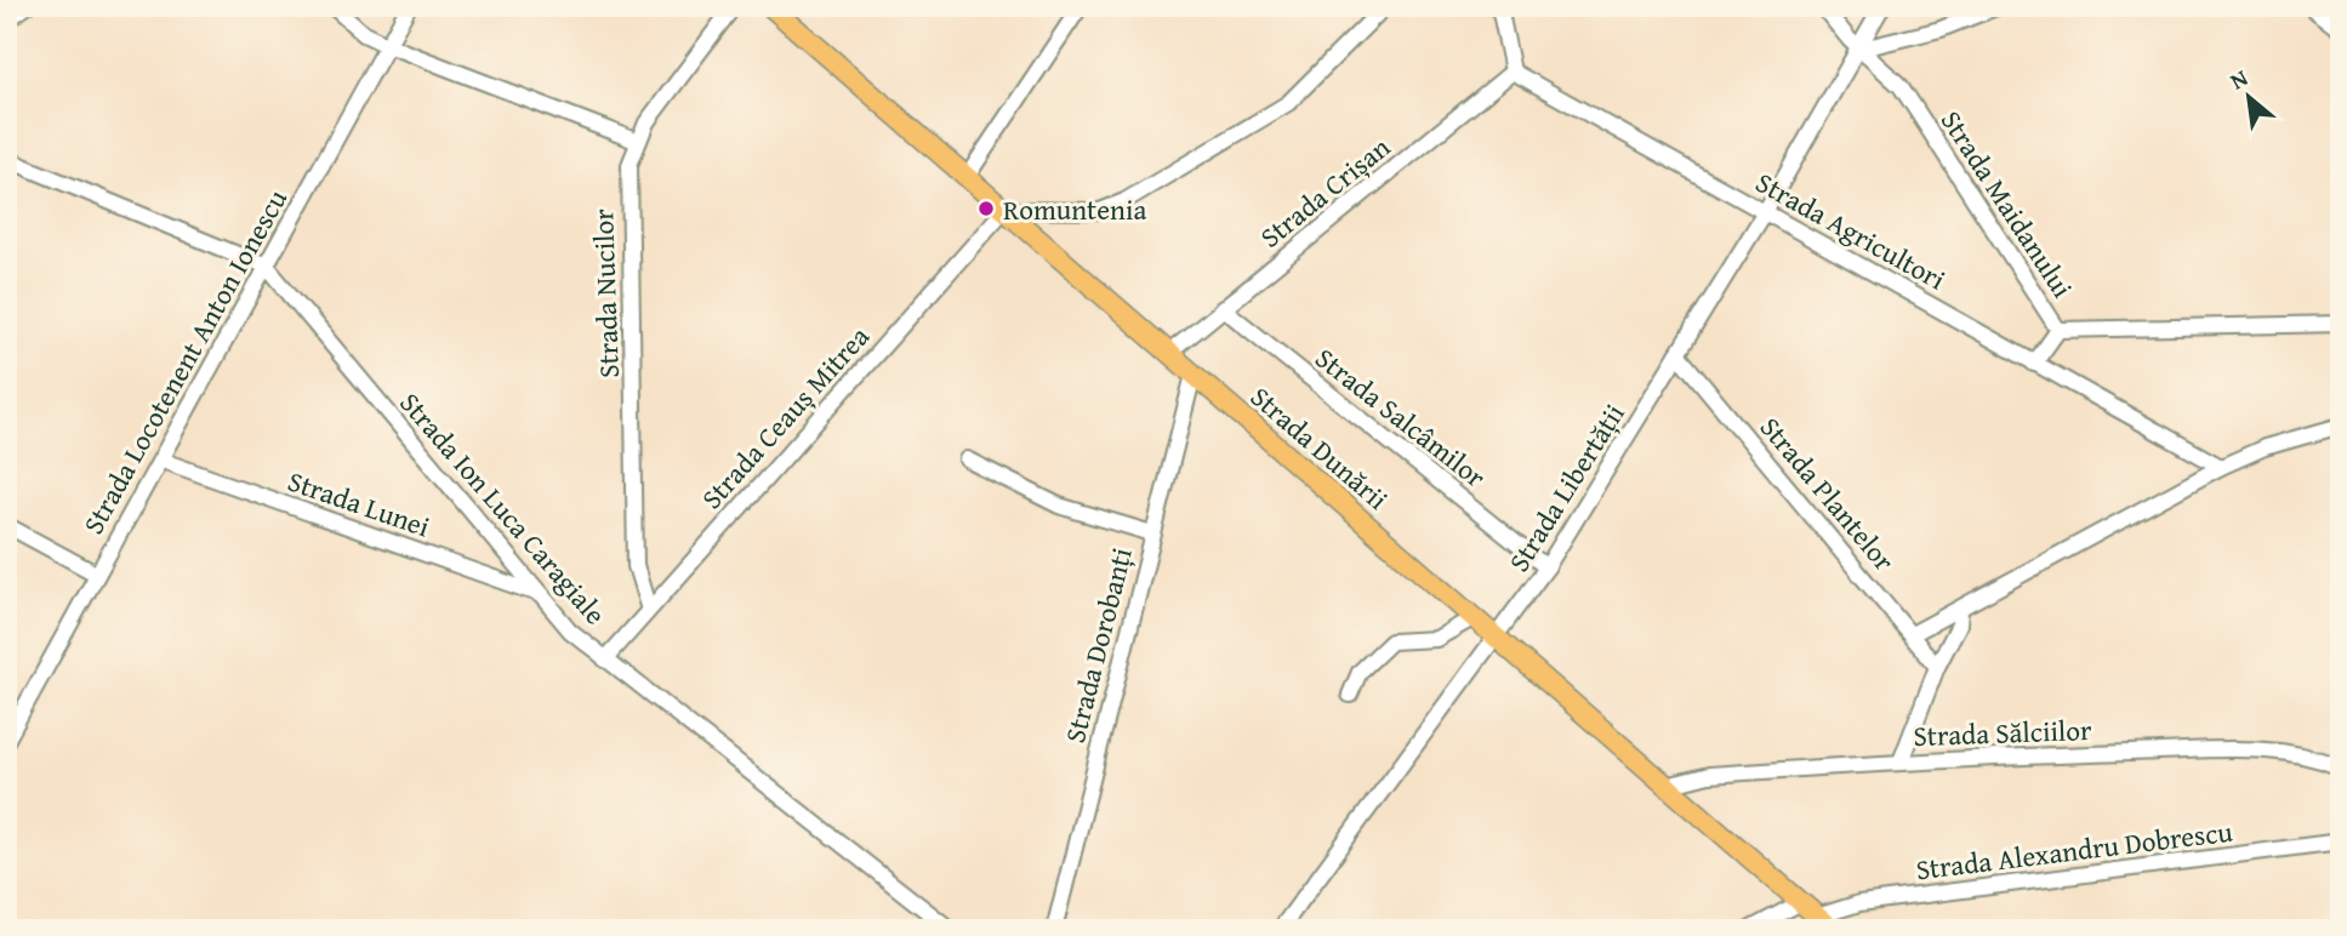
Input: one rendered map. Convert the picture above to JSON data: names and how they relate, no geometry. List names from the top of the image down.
{
  "streets": {
    "main road": ["Strada Dunării"],
    "street": [
      "Strada Crișan",
      "Strada Maidanului",
      "Strada Agricultori",
      "Strada Nucilor",
      "Strada Locotenent Anton Ionescu",
      "Strada Ceauș Mitrea",
      "Strada Salcâmilor",
      "Strada Libertății",
      "Strada Plantelor",
      "Strada Lunei",
      "Strada Ion Luca Caragiale",
      "Strada Dorobanți",
      "Strada Sălciilor",
      "Strada Alexandru Dobrescu"
    ]
  },
  "crossings": [
    ["Strada Crișan", "Strada Agricultori"],
    ["Strada Crișan", "Strada Salcâmilor"],
    ["Strada Crișan", "Strada Dunării"],
    ["Strada Maidanului", "Strada Libertății"],
    ["Strada Agricultori", "Strada Libertății"],
    ["Strada Nucilor", "Strada Ceauș Mitrea"],
    ["Strada Locotenent Anton Ionescu", "Strada Lunei"],
    ["Strada Locotenent Anton Ionescu", "Strada Ion Luca Caragiale"],
    ["Strada Ceauș Mitrea", "Strada Dunării"],
    ["Strada Ceauș Mitrea", "Strada Ion Luca Caragiale"],
    ["Strada Salcâmilor", "Strada Libertății"],
    ["Strada Dunării", "Strada Libertății"],
    ["Strada Dunării", "Strada Dorobanți"],
    ["Strada Dunării", "Strada Sălciilor"],
    ["Strada Dunării", "Strada Alexandru Dobrescu"],
    ["Strada Libertății", "Strada Plantelor"],
    ["Strada Lunei", "Strada Ion Luca Caragiale"]
  ],
  "places": ["Romuntenia"],
  "north": "top left"
}
